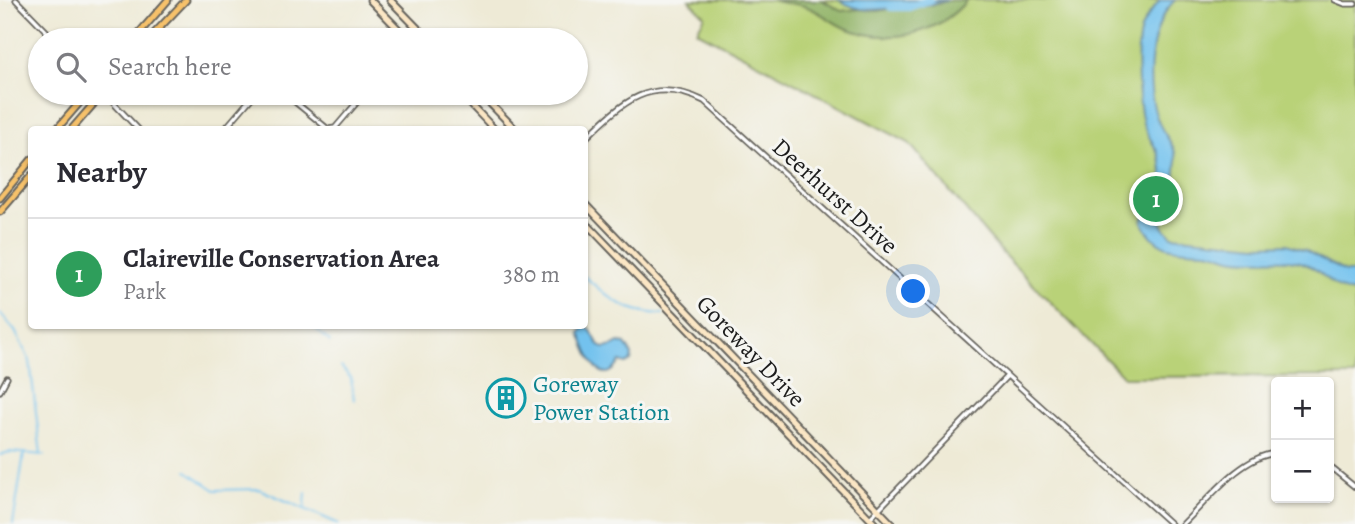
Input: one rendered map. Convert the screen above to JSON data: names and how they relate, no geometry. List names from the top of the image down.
{
  "streets": {
    "main road": ["Goreway Drive"],
    "street": ["Deerhurst Drive"]
  },
  "places": {
    "building": ["Goreway Power Station"]
  },
  "page": {
    "search": "Search here",
    "heading": "Nearby",
    "pins": "1",
    "list": [
      {
        "mark": "1",
        "name": "Claireville Conservation Area",
        "note": "Park",
        "value": "380 m"
      }
    ],
    "map_buttons": ["+", "−"]
  }
}
